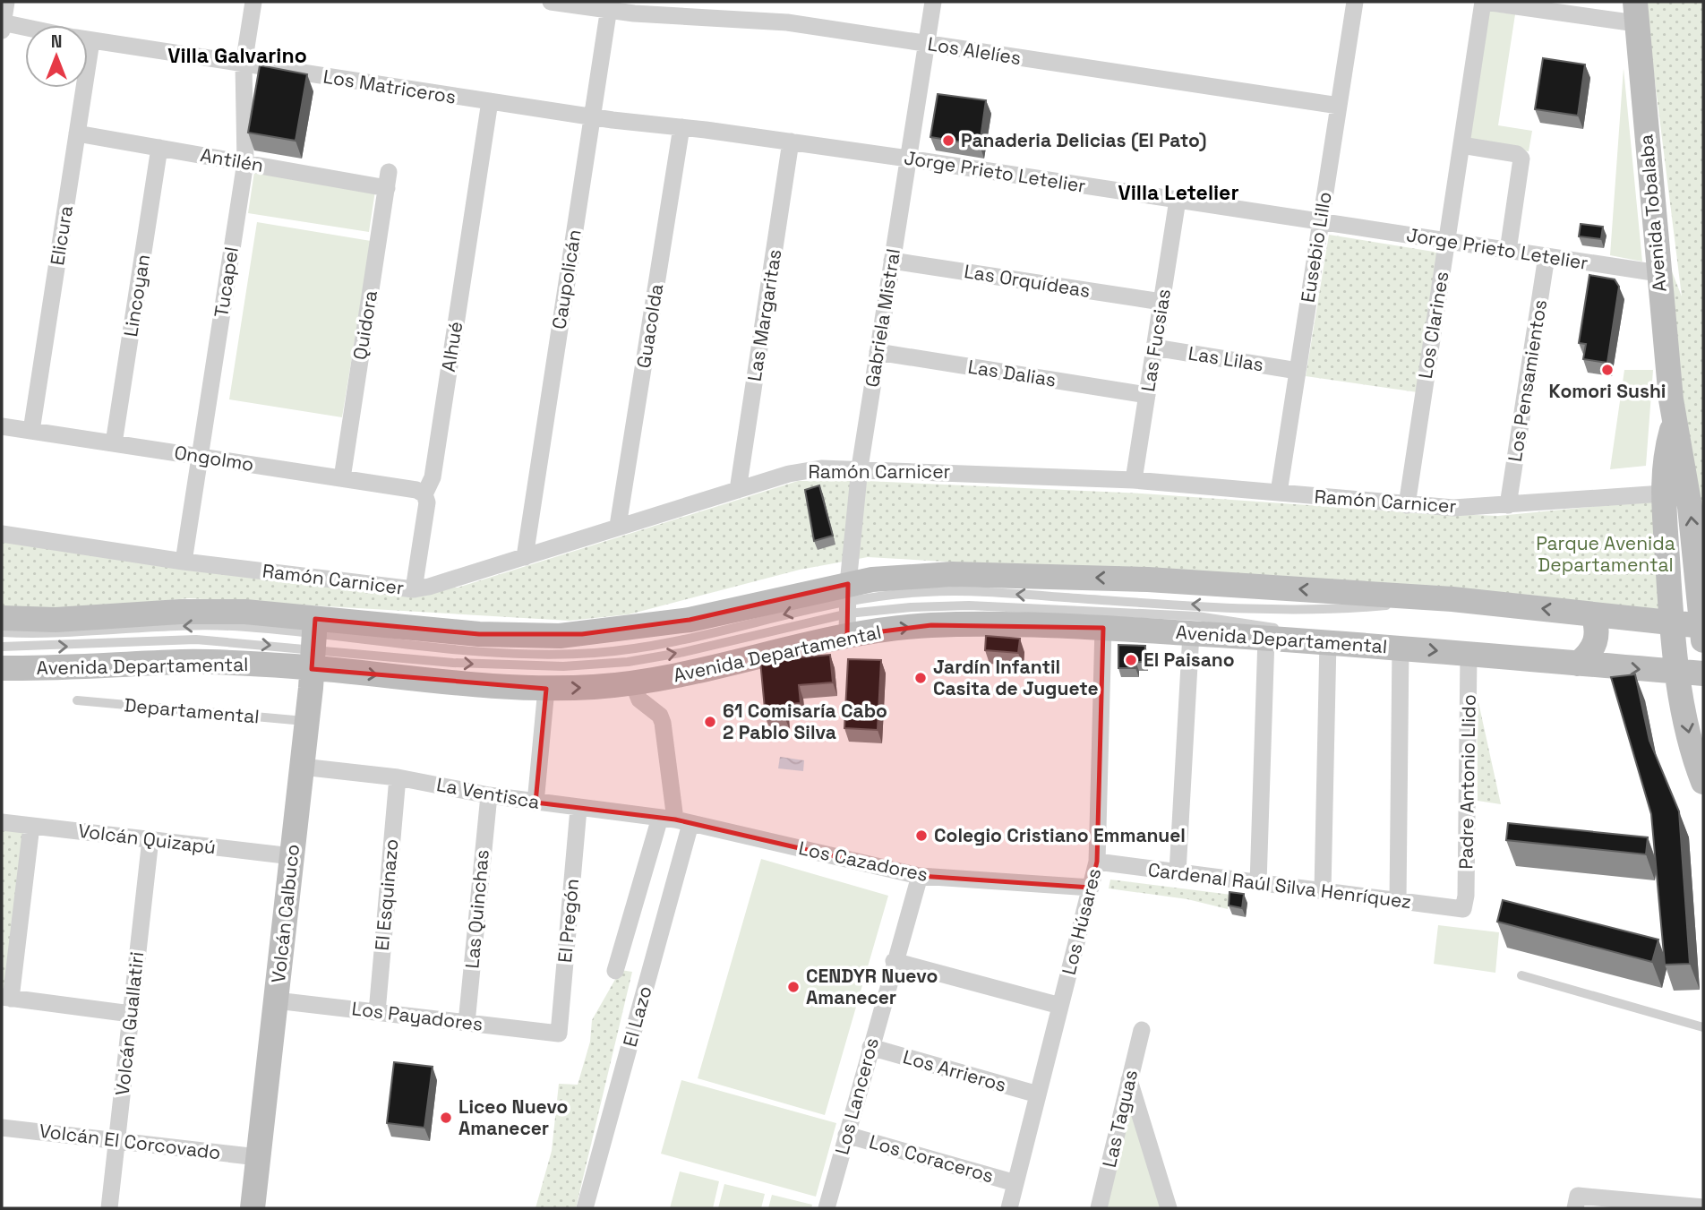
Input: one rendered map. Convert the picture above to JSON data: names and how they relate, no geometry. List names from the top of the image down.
{
  "streets": {
    "main road": ["Avenida Tobalaba", "Avenida Departamental", "Volcán Calbuco"],
    "street": [
      "Los Alelíes",
      "Los Matriceros",
      "Antilén",
      "Jorge Prieto Letelier",
      "Elicura",
      "Eusebio Lillo",
      "Caupolicán",
      "Las Orquídeas",
      "Tucapel",
      "Lincoyan",
      "Las Margaritas",
      "Gabriela Mistral",
      "Quidora",
      "Los Clarines",
      "Guacolda",
      "Las Fucsias",
      "Alhué",
      "Las Lilas",
      "Las Dalias",
      "Los Pensamientos",
      "Ongolmo",
      "Ramón Carnicer",
      "Padre Antonio Llido",
      "La Ventisca",
      "Volcán Quizapú",
      "Los Cazadores",
      "Cardenal Raúl Silva Henríquez",
      "El Esquinazo",
      "Las Quinchas",
      "El Pregón",
      "Los Húsares",
      "Los Payadores",
      "El Lazo",
      "Volcán Guallatiri",
      "Los Arrieros",
      "Los Lanceros",
      "Las Taguas",
      "Volcán El Corcovado",
      "Los Coraceros"
    ],
    "lane": ["Departamental"]
  },
  "crossings": [
    ["Los Alelíes", "Eusebio Lillo"],
    ["Los Alelíes", "Caupolicán"],
    ["Los Alelíes", "Gabriela Mistral"],
    ["Los Matriceros", "Jorge Prieto Letelier"],
    ["Los Matriceros", "Caupolicán"],
    ["Los Matriceros", "Tucapel"],
    ["Los Matriceros", "Alhué"],
    ["Antilén", "Elicura"],
    ["Antilén", "Tucapel"],
    ["Antilén", "Lincoyan"],
    ["Antilén", "Quidora"],
    ["Jorge Prieto Letelier", "Avenida Tobalaba"],
    ["Jorge Prieto Letelier", "Eusebio Lillo"],
    ["Jorge Prieto Letelier", "Caupolicán"],
    ["Jorge Prieto Letelier", "Las Margaritas"],
    ["Jorge Prieto Letelier", "Gabriela Mistral"],
    ["Jorge Prieto Letelier", "Los Clarines"],
    ["Jorge Prieto Letelier", "Guacolda"],
    ["Jorge Prieto Letelier", "Las Fucsias"],
    ["Jorge Prieto Letelier", "Los Pensamientos"],
    ["Avenida Tobalaba", "Ramón Carnicer"],
    ["Avenida Tobalaba", "Avenida Departamental"],
    ["Elicura", "Ongolmo"],
    ["Eusebio Lillo", "Las Lilas"],
    ["Eusebio Lillo", "Ramón Carnicer"],
    ["Caupolicán", "Ramón Carnicer"],
    ["Las Orquídeas", "Gabriela Mistral"],
    ["Las Orquídeas", "Las Fucsias"],
    ["Tucapel", "Ongolmo"],
    ["Tucapel", "Ramón Carnicer"],
    ["Lincoyan", "Ongolmo"],
    ["Las Margaritas", "Ramón Carnicer"],
    ["Gabriela Mistral", "Las Dalias"],
    ["Gabriela Mistral", "Ramón Carnicer"],
    ["Gabriela Mistral", "Avenida Departamental"],
    ["Quidora", "Ongolmo"],
    ["Los Clarines", "Ramón Carnicer"],
    ["Guacolda", "Ramón Carnicer"],
    ["Las Fucsias", "Las Lilas"],
    ["Las Fucsias", "Las Dalias"],
    ["Las Fucsias", "Ramón Carnicer"],
    ["Alhué", "Ongolmo"],
    ["Alhué", "Ramón Carnicer"],
    ["Los Pensamientos", "Ramón Carnicer"],
    ["Avenida Departamental", "Padre Antonio Llido"],
    ["Avenida Departamental", "Volcán Calbuco"],
    ["Avenida Departamental", "Los Húsares"],
    ["Avenida Departamental", "El Lazo"],
    ["Departamental", "Volcán Calbuco"],
    ["Padre Antonio Llido", "Cardenal Raúl Silva Henríquez"],
    ["La Ventisca", "Los Cazadores"],
    ["La Ventisca", "El Esquinazo"],
    ["La Ventisca", "Las Quinchas"],
    ["La Ventisca", "Volcán Calbuco"],
    ["La Ventisca", "El Pregón"],
    ["La Ventisca", "El Lazo"],
    ["Volcán Quizapú", "Volcán Calbuco"],
    ["Volcán Quizapú", "Volcán Guallatiri"],
    ["Los Cazadores", "Los Húsares"],
    ["Los Cazadores", "El Lazo"],
    ["Los Cazadores", "Los Lanceros"],
    ["Cardenal Raúl Silva Henríquez", "Los Húsares"],
    ["El Esquinazo", "Los Payadores"],
    ["Las Quinchas", "Los Payadores"],
    ["Volcán Calbuco", "Los Payadores"],
    ["Volcán Calbuco", "Volcán El Corcovado"],
    ["El Pregón", "Los Payadores"],
    ["Los Húsares", "Los Arrieros"],
    ["Los Húsares", "Los Coraceros"],
    ["Volcán Guallatiri", "Volcán El Corcovado"],
    ["Los Arrieros", "Los Lanceros"],
    ["Los Lanceros", "Los Coraceros"]
  ],
  "districts": ["Villa Galvarino", "Villa Letelier"],
  "parks": ["Parque Avenida Departamental"],
  "places": [
    "Panaderia Delicias (El Pato)",
    "Komori Sushi",
    "El Paisano",
    "Jardín Infantil Casita de Juguete",
    "61 Comisaría Cabo 2 Pablo Silva",
    "Colegio Cristiano Emmanuel",
    "CENDYR Nuevo Amanecer",
    "Liceo Nuevo Amanecer"
  ],
  "north": "top"
}
